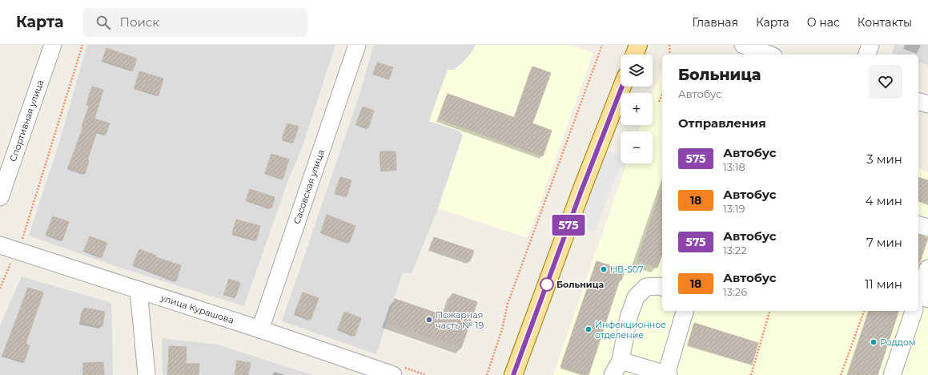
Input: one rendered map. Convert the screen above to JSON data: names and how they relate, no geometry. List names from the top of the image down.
{
  "streets": {
    "street": ["Спортивная улица", "Сасовская улица", "улица Курашова"]
  },
  "crossings": [
    ["Сасовская улица", "улица Курашова"]
  ],
  "places": [
    "НВ-507",
    "Больница",
    "Пожарная часть № 19",
    "Инфекционное отделение",
    "Роддом"
  ],
  "lines": ["bus line 575"],
  "page": {
    "header": "Карта",
    "search": "Поиск",
    "nav": [
      "Главная",
      "Карта",
      "О нас",
      "Контакты"
    ],
    "on_map": "575",
    "map_buttons": ["+", "−"],
    "heading": [
      ["Больница", "Автобус"],
      "Отправления"
    ],
    "list": [
      {
        "mark": "575",
        "name": "Автобус",
        "note": "13:18",
        "value": "3 мин"
      },
      {
        "mark": "18",
        "name": "Автобус",
        "note": "13:19",
        "value": "4 мин"
      },
      {
        "mark": "575",
        "name": "Автобус",
        "note": "13:22",
        "value": "7 мин"
      },
      {
        "mark": "18",
        "name": "Автобус",
        "note": "13:26",
        "value": "11 мин"
      }
    ]
  }
}
